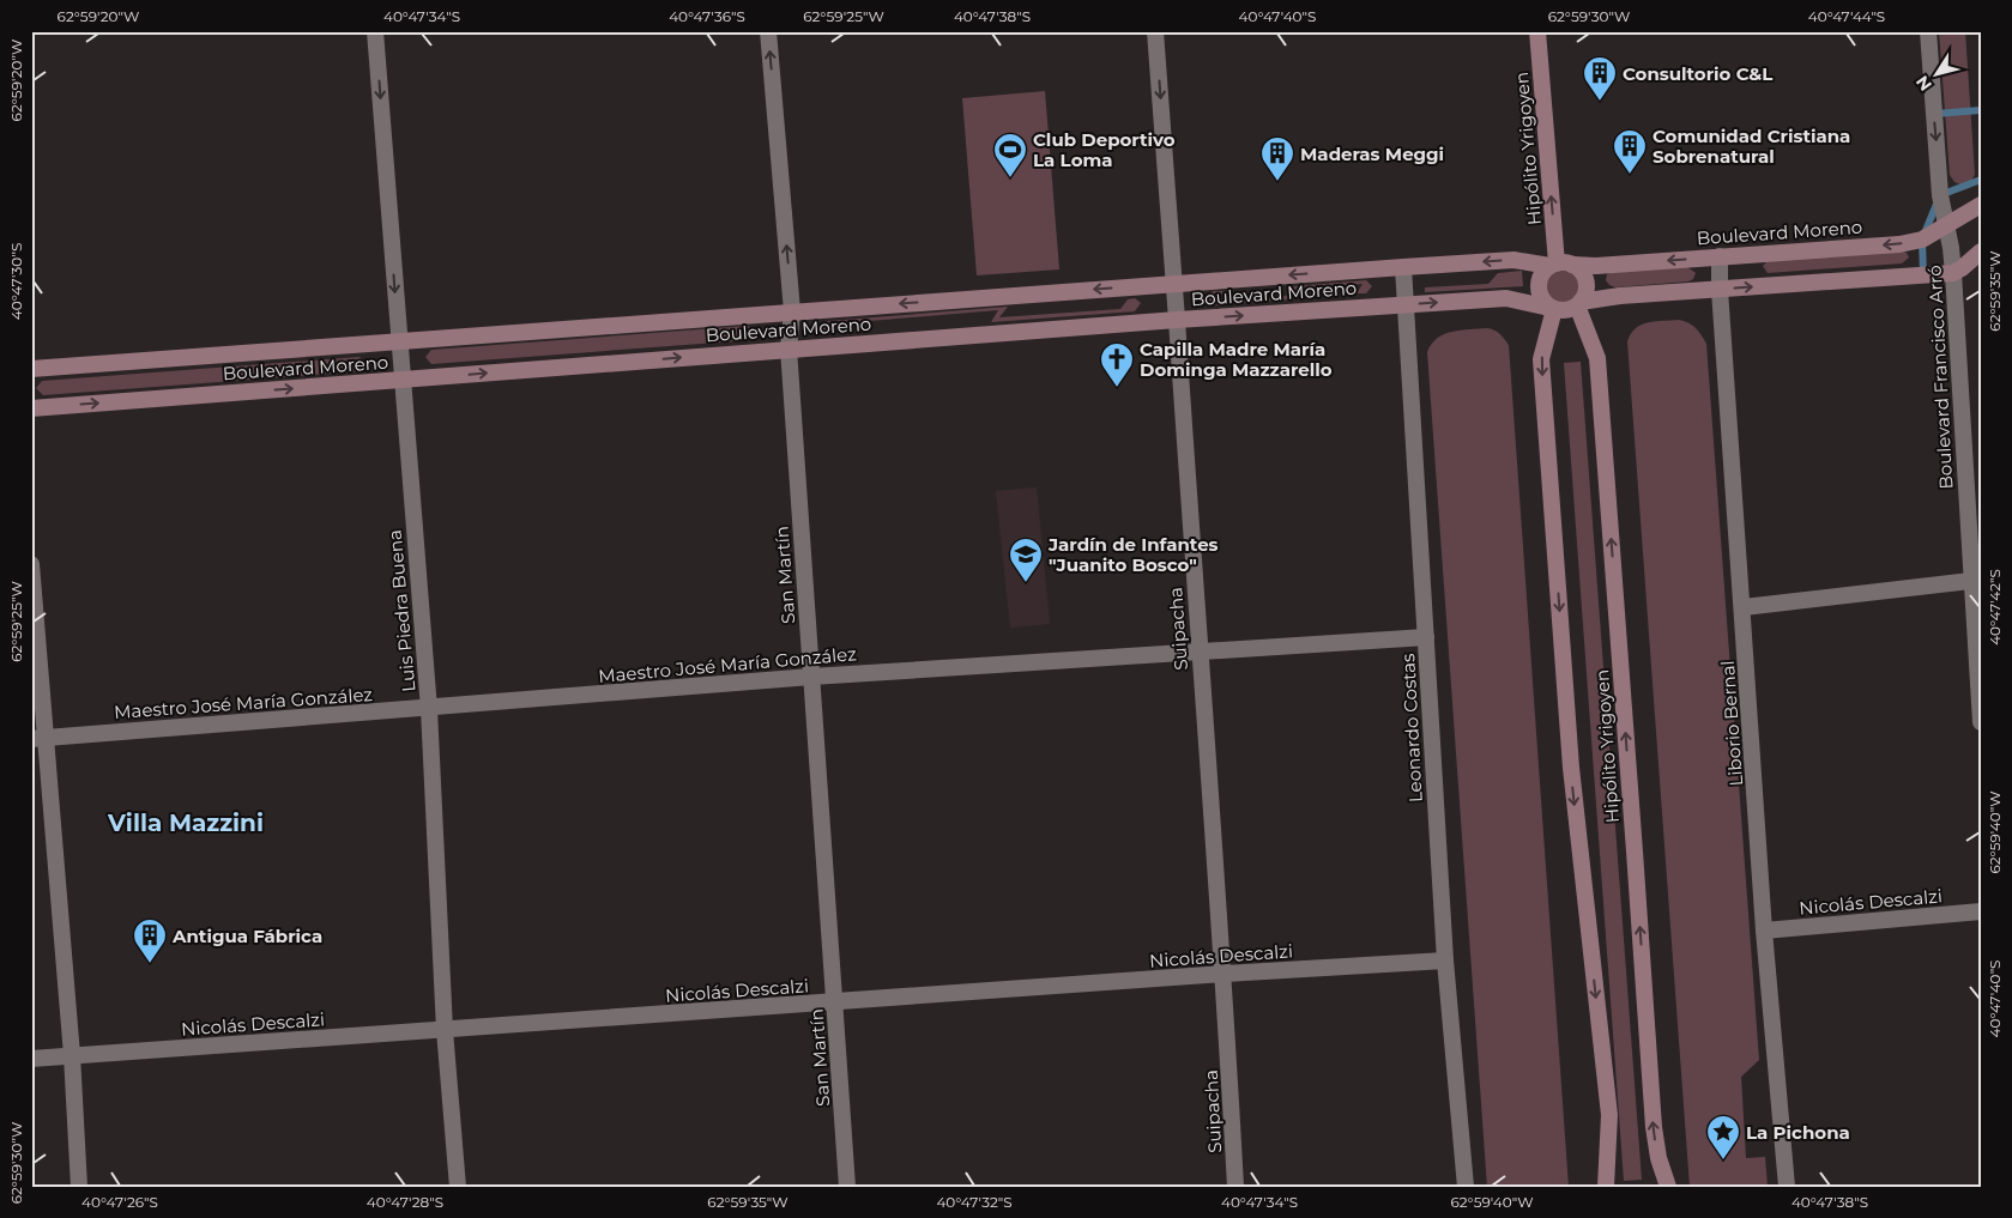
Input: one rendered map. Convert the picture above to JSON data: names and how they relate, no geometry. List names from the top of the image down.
{
  "streets": {
    "main road": ["Hipólito Yrigoyen", "Boulevard Moreno"],
    "street": [
      "Boulevard Francisco Arró",
      "San Martín",
      "Luis Piedra Buena",
      "Suipacha",
      "Maestro José María González",
      "Liborio Bernal",
      "Leonardo Costas",
      "Nicolás Descalzi"
    ]
  },
  "crossings": [
    ["Hipólito Yrigoyen", "Boulevard Moreno"],
    ["Boulevard Moreno", "Boulevard Francisco Arró"],
    ["Boulevard Moreno", "San Martín"],
    ["Boulevard Moreno", "Luis Piedra Buena"],
    ["Boulevard Moreno", "Suipacha"],
    ["Boulevard Moreno", "Liborio Bernal"],
    ["Boulevard Moreno", "Leonardo Costas"],
    ["San Martín", "Maestro José María González"],
    ["San Martín", "Nicolás Descalzi"],
    ["Luis Piedra Buena", "Maestro José María González"],
    ["Luis Piedra Buena", "Nicolás Descalzi"],
    ["Suipacha", "Maestro José María González"],
    ["Suipacha", "Nicolás Descalzi"],
    ["Maestro José María González", "Leonardo Costas"],
    ["Liborio Bernal", "Nicolás Descalzi"],
    ["Leonardo Costas", "Nicolás Descalzi"]
  ],
  "districts": ["Villa Mazzini"],
  "places": {
    "building": [
      "Consultorio C&L",
      "Comunidad Cristiana Sobrenatural",
      "Maderas Meggi",
      "Antigua Fábrica"
    ],
    "sports": ["Club Deportivo La Loma"],
    "church": ["Capilla Madre María Dominga Mazzarello"],
    "school or university": ["Jardín de Infantes \"Juanito Bosco\""],
    "place": ["La Pichona"]
  },
  "north": "bottom left",
  "coordinates": [
    "62°59'20\"W",
    "40°47'34\"S",
    "40°47'36\"S",
    "62°59'25\"W",
    "40°47'38\"S",
    "40°47'40\"S",
    "62°59'30\"W",
    "40°47'44\"S",
    "40°47'30\"S",
    "62°59'35\"W",
    "40°47'42\"S",
    "62°59'40\"W",
    "40°47'26\"S",
    "40°47'28\"S",
    "40°47'32\"S"
  ]
}
